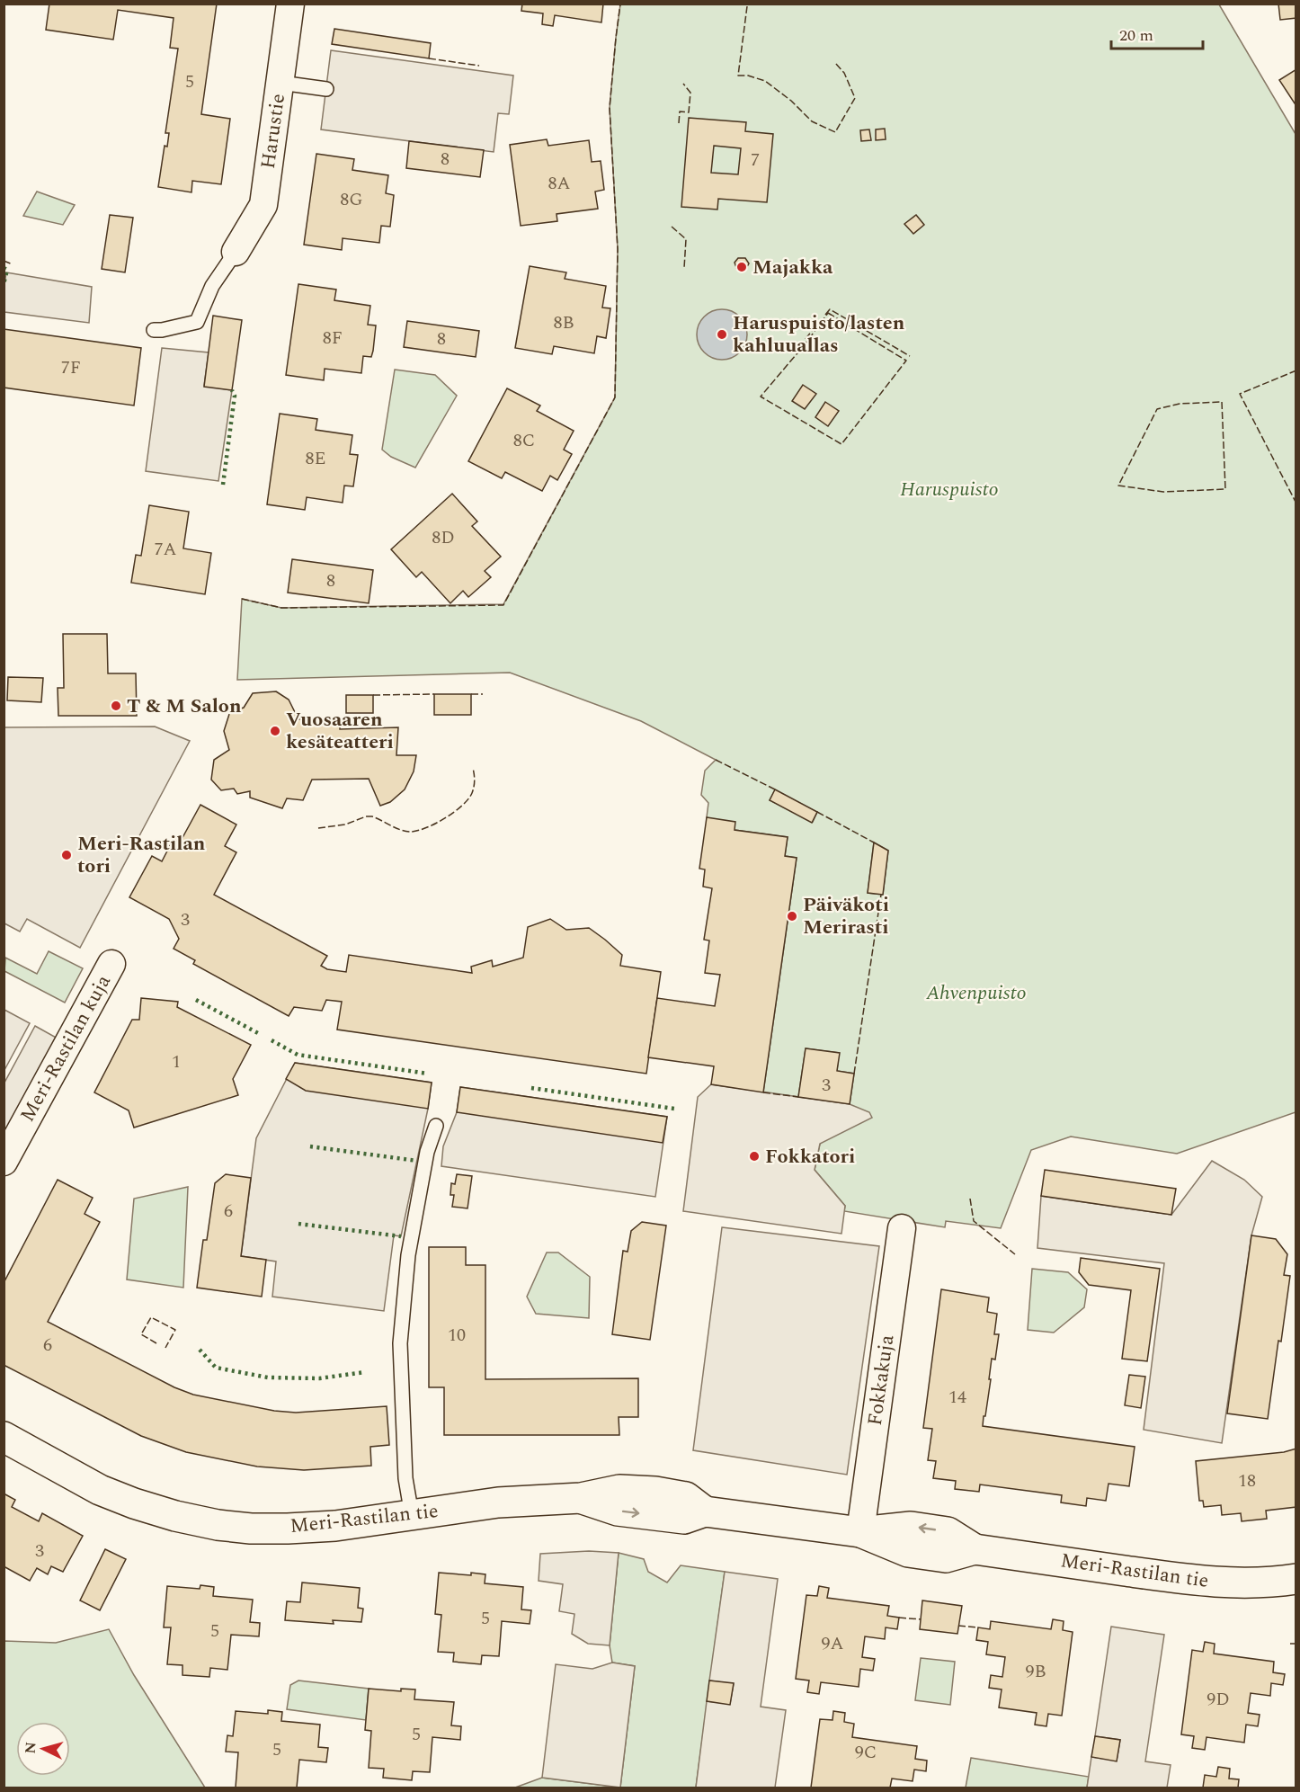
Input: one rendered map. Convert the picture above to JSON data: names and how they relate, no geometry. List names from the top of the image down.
{
  "streets": {
    "street": [
      "Harustie",
      "Meri-Rastilan kuja",
      "Fokkakuja",
      "Meri-Rastilan tie"
    ]
  },
  "crossings": [
    ["Fokkakuja", "Meri-Rastilan tie"]
  ],
  "parks": ["Haruspuisto", "Ahvenpuisto"],
  "places": [
    "Majakka",
    "Haruspuisto/lasten kahluuallas",
    "T & M Salon",
    "Vuosaaren kesäteatteri",
    "Meri-Rastilan tori",
    "Päiväkoti Merirasti",
    "Fokkatori"
  ],
  "house_numbers": [
    "5",
    "8",
    "7",
    "8A",
    "8G",
    "8B",
    "8F",
    "8",
    "7F",
    "8C",
    "8E",
    "8D",
    "7A",
    "8",
    "3",
    "1",
    "3",
    "6",
    "10",
    "6",
    "14",
    "18",
    "3",
    "5",
    "5",
    "9A",
    "9B",
    "9D",
    "5",
    "5",
    "9C"
  ],
  "scale_bar": "20 m",
  "north": "left"
}
